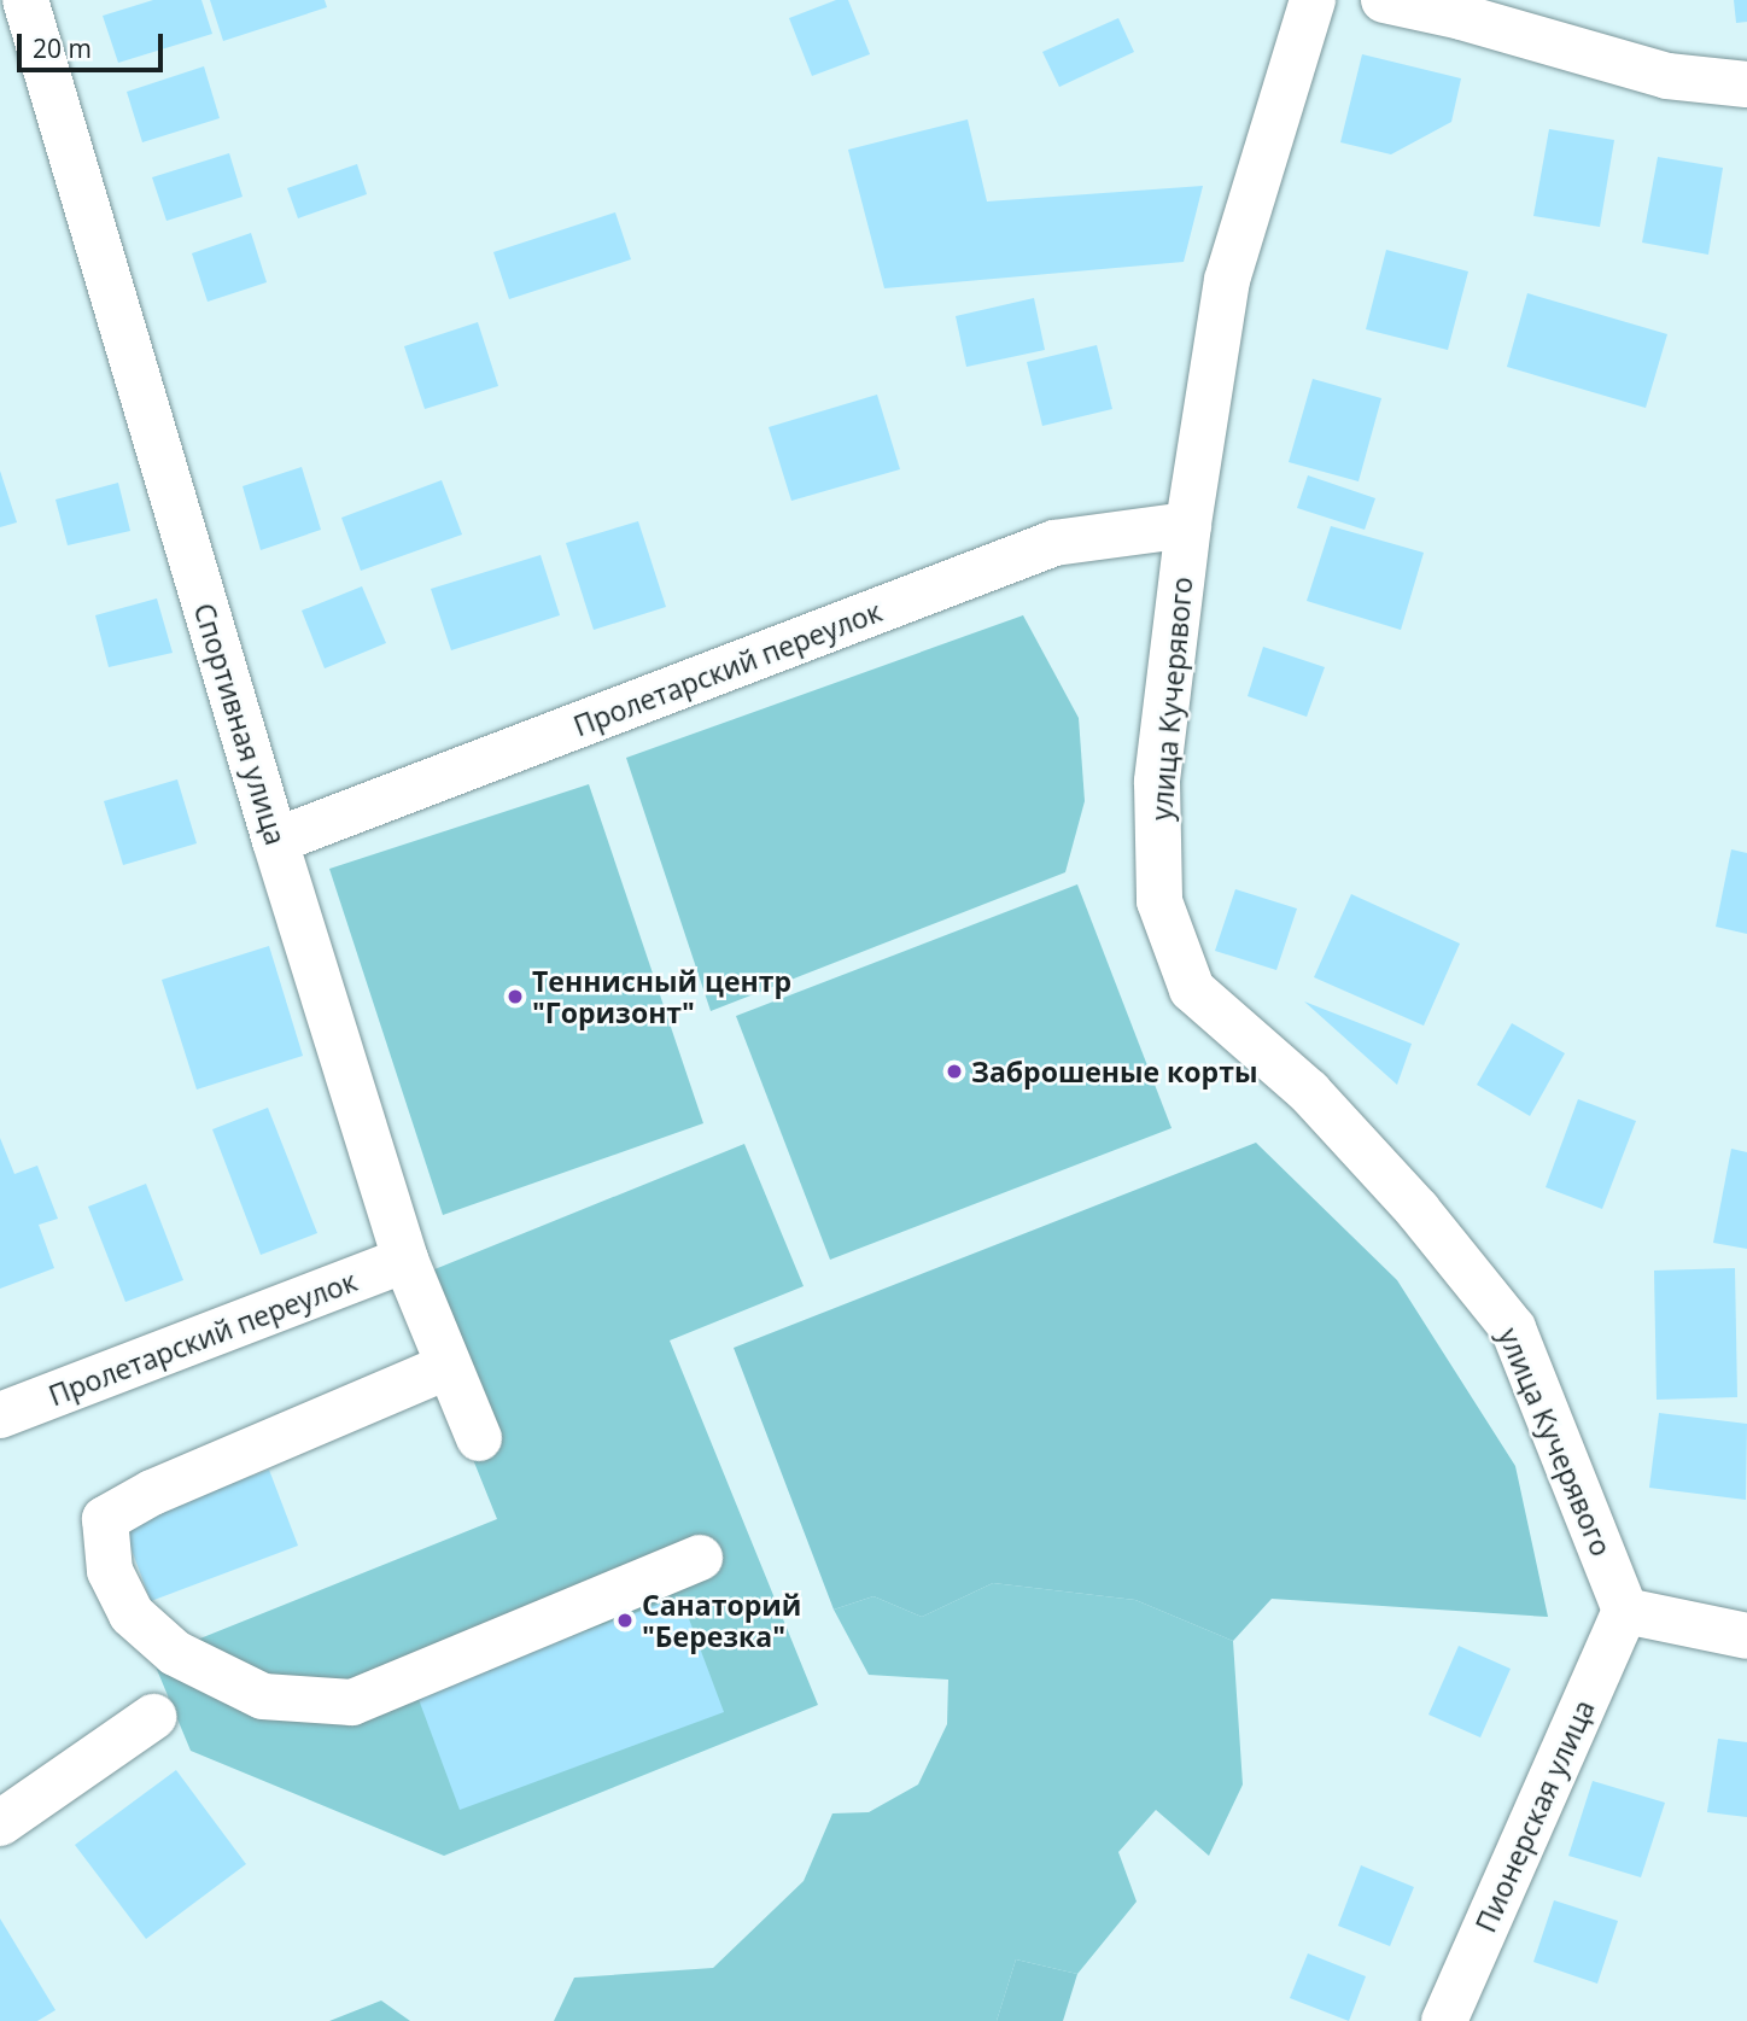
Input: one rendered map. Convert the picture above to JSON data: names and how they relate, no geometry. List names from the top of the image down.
{
  "streets": {
    "street": [
      "Пролетарский переулок",
      "улица Кучерявого",
      "Спортивная улица",
      "Пионерская улица"
    ]
  },
  "crossings": [
    ["Пролетарский переулок", "улица Кучерявого"],
    ["Пролетарский переулок", "Спортивная улица"],
    ["улица Кучерявого", "Пионерская улица"]
  ],
  "places": ["Теннисный центр \"Горизонт\"", "Заброшеные корты", "Санаторий \"Березка\""],
  "scale_bar": "20 m"
}
